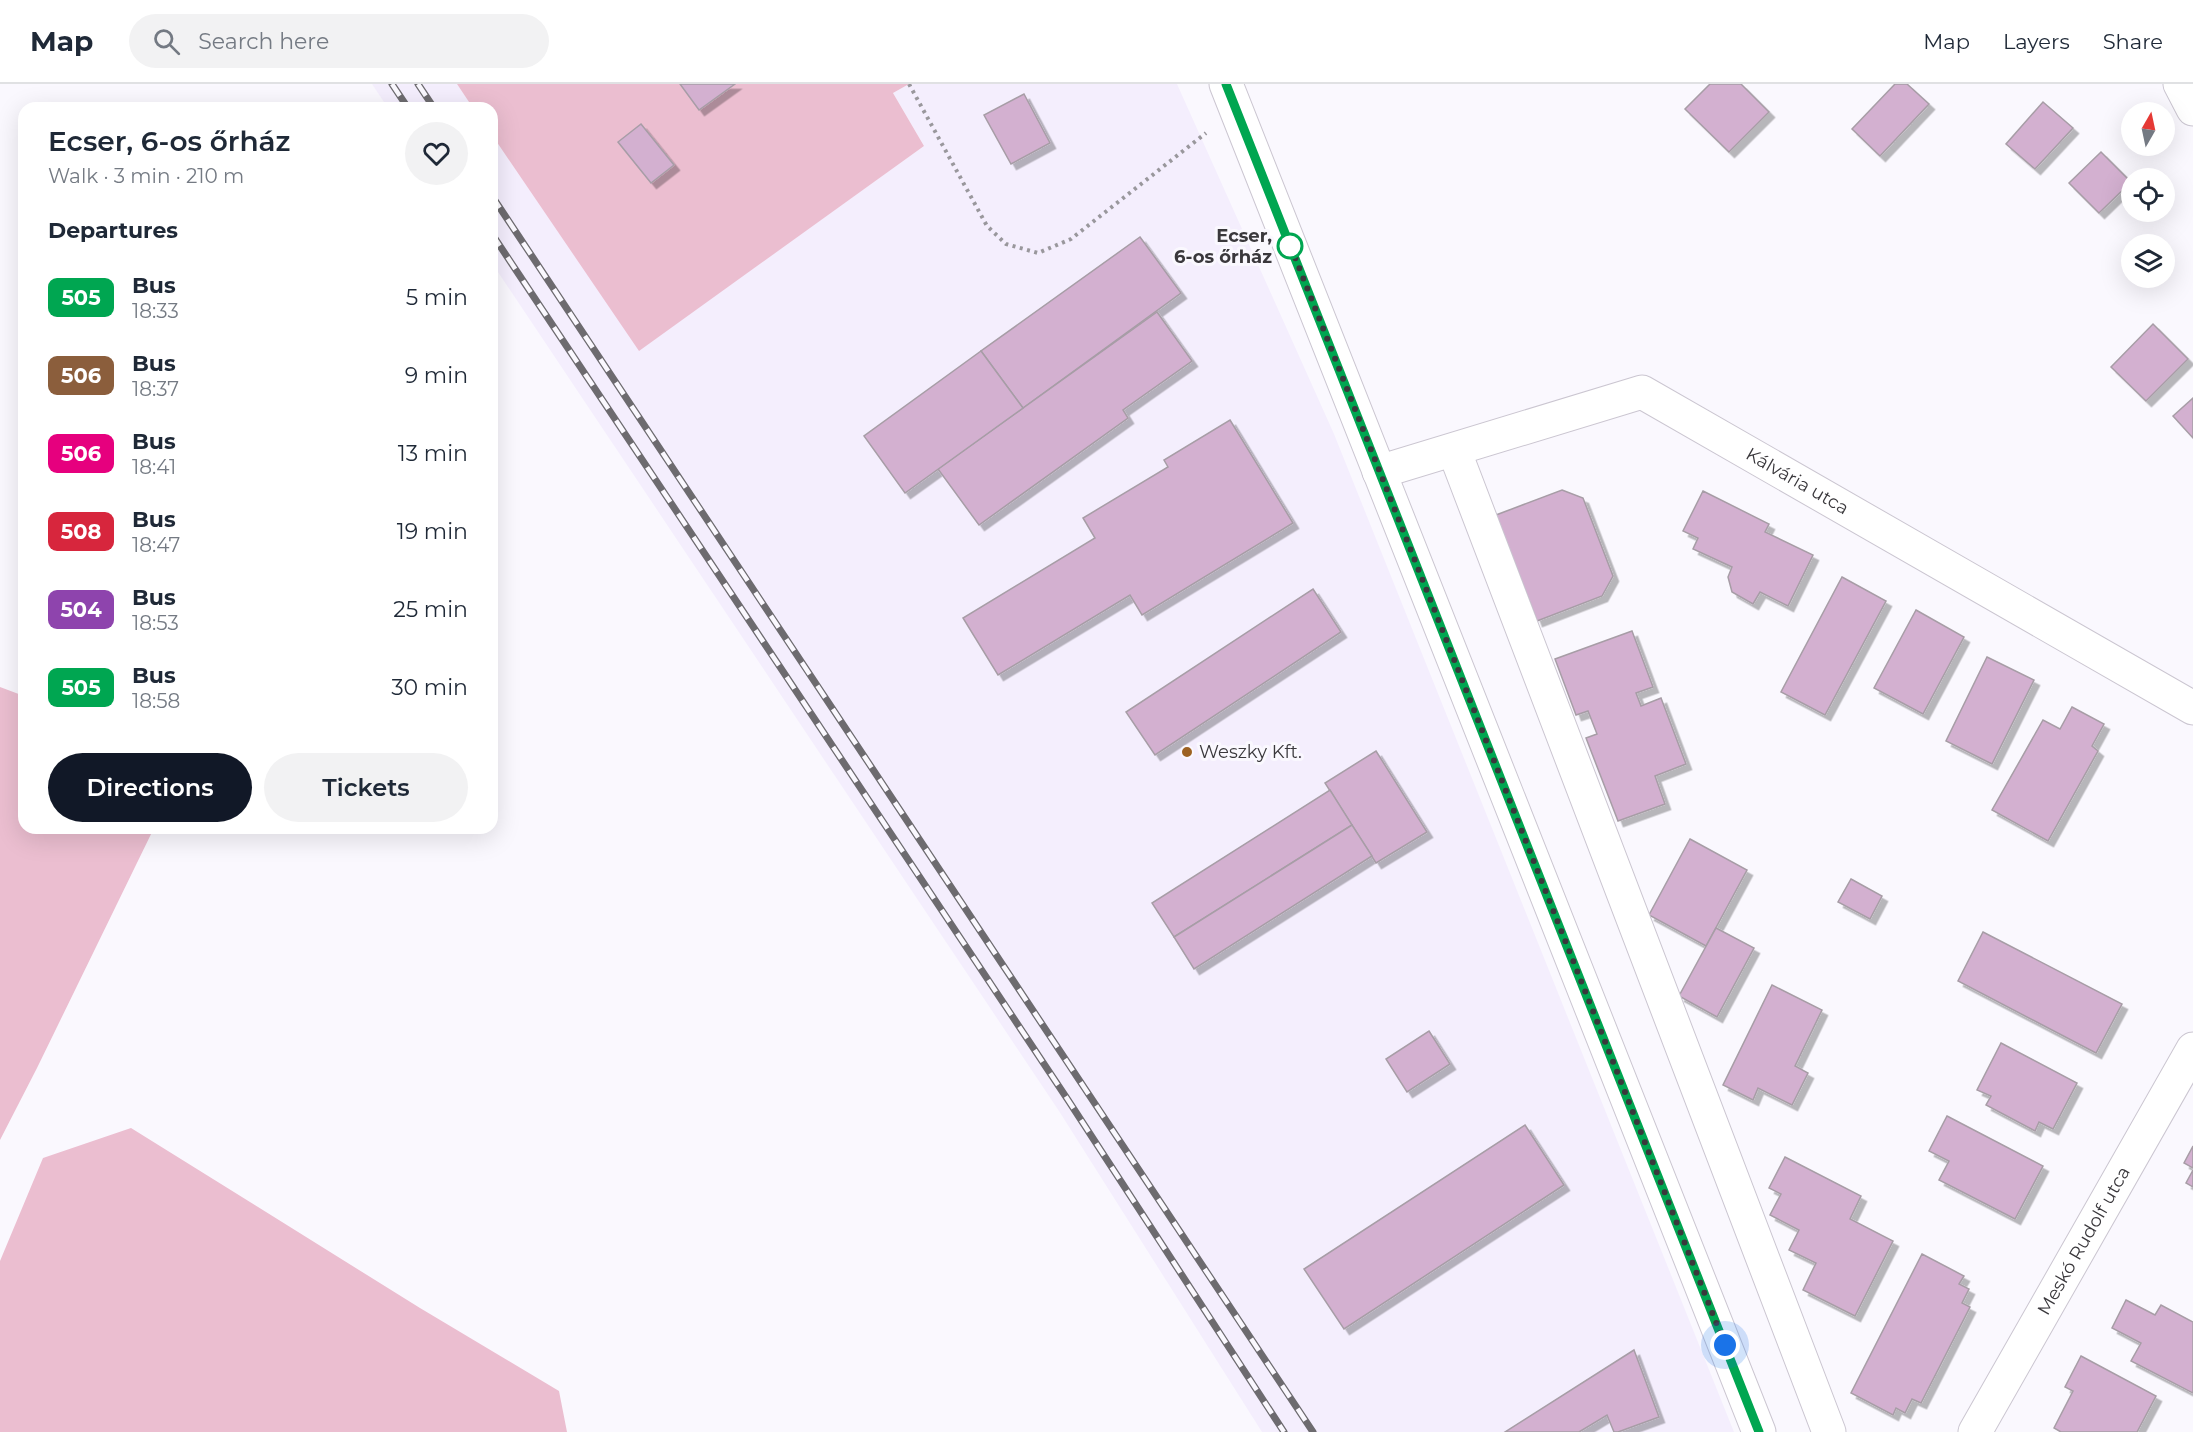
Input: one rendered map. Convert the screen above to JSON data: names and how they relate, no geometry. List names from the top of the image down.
{
  "streets": {
    "street": ["Kálvária utca", "Meskó Rudolf utca"]
  },
  "places": ["Ecser, 6-os őrház", "Weszky Kft."],
  "lines": ["bus line 505"],
  "north": "top",
  "page": {
    "header": "Map",
    "search": "Search here",
    "nav": ["Map", "Layers", "Share"],
    "heading": [
      ["Ecser, 6-os őrház", "Walk · 3 min · 210 m"],
      "Departures"
    ],
    "list": [
      {
        "mark": "505",
        "name": "Bus",
        "note": "18:33",
        "value": "5 min"
      },
      {
        "mark": "506",
        "name": "Bus",
        "note": "18:37",
        "value": "9 min"
      },
      {
        "mark": "506",
        "name": "Bus",
        "note": "18:41",
        "value": "13 min"
      },
      {
        "mark": "508",
        "name": "Bus",
        "note": "18:47",
        "value": "19 min"
      },
      {
        "mark": "504",
        "name": "Bus",
        "note": "18:53",
        "value": "25 min"
      },
      {
        "mark": "505",
        "name": "Bus",
        "note": "18:58",
        "value": "30 min"
      }
    ],
    "buttons": ["Directions", "Tickets"]
  }
}
